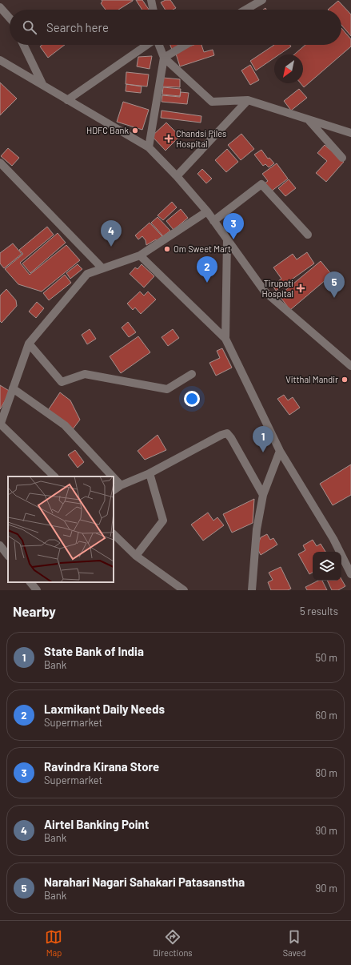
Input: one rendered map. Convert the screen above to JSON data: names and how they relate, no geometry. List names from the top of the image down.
{
  "places": {
    "other": ["HDFC Bank", "Om Sweet Mart", "Vitthal Mandir"],
    "health": ["Chandsi Piles Hospital", "Tirupati Hospital"]
  },
  "north": "bottom left",
  "page": {
    "search": "Search here",
    "pins": [
      "3",
      "4",
      "2",
      "5",
      "1"
    ],
    "heading": ["Nearby", "5 results"],
    "list": [
      {
        "mark": "1",
        "name": "State Bank of India",
        "note": "Bank",
        "value": "50 m"
      },
      {
        "mark": "2",
        "name": "Laxmikant Daily Needs",
        "note": "Supermarket",
        "value": "60 m"
      },
      {
        "mark": "3",
        "name": "Ravindra Kirana Store",
        "note": "Supermarket",
        "value": "80 m"
      },
      {
        "mark": "4",
        "name": "Airtel Banking Point",
        "note": "Bank",
        "value": "90 m"
      },
      {
        "mark": "5",
        "name": "Narahari Nagari Sahakari Patasanstha",
        "note": "Bank",
        "value": "90 m"
      }
    ],
    "nav": ["Map", "Directions", "Saved"]
  }
}
